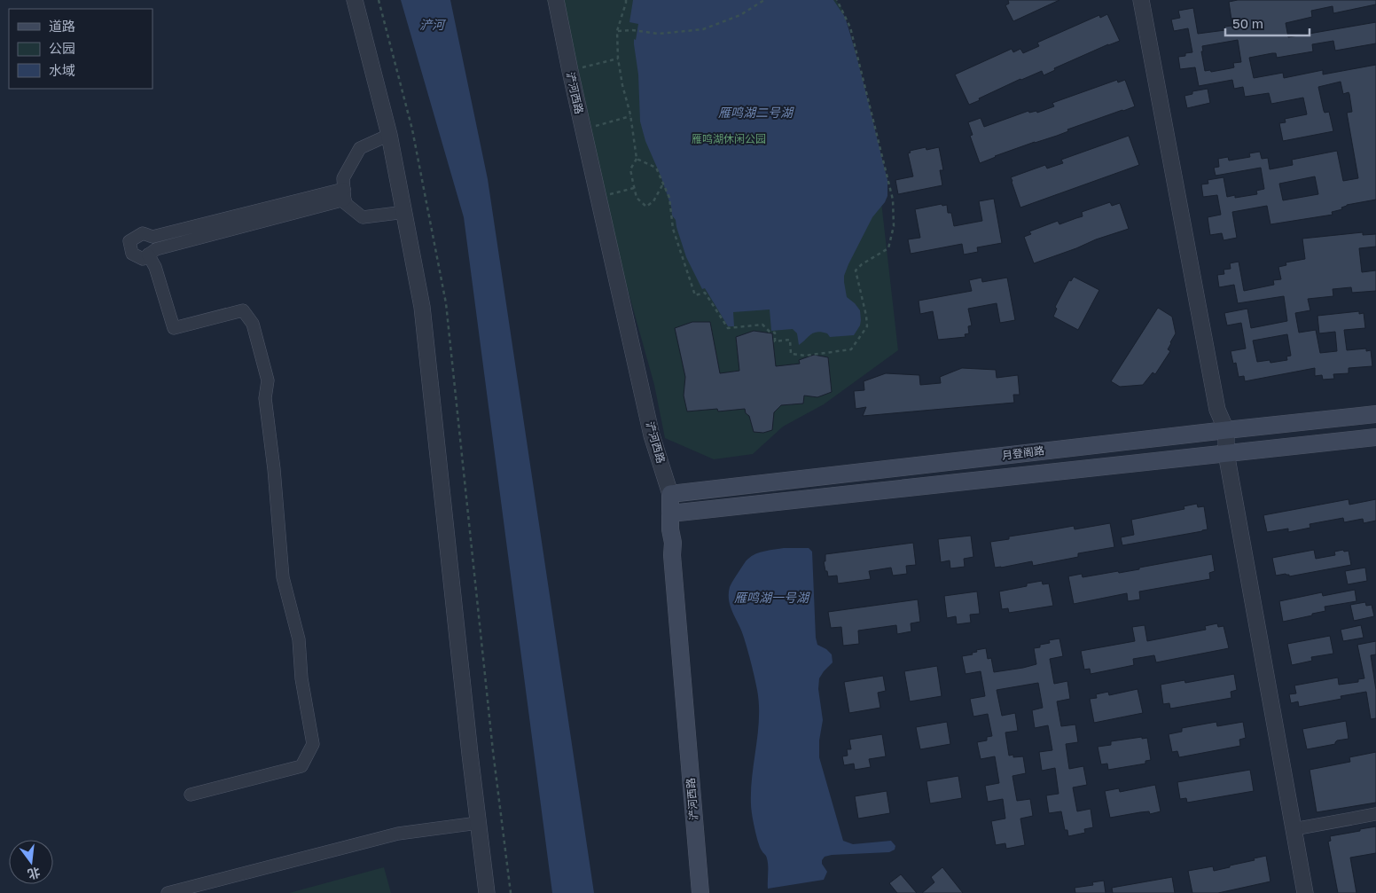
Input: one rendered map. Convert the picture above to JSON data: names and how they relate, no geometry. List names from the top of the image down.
{
  "streets": {
    "main road": ["浐河西路", "月登阁路"]
  },
  "crossings": [
    ["浐河西路", "月登阁路"]
  ],
  "water": ["浐河", "雁鸣湖二号湖", "雁鸣湖一号湖"],
  "parks": ["雁鸣湖休闲公园"],
  "legend": ["道路", "公园", "水域"],
  "scale_bar": "50 m",
  "north": "bottom"
}
